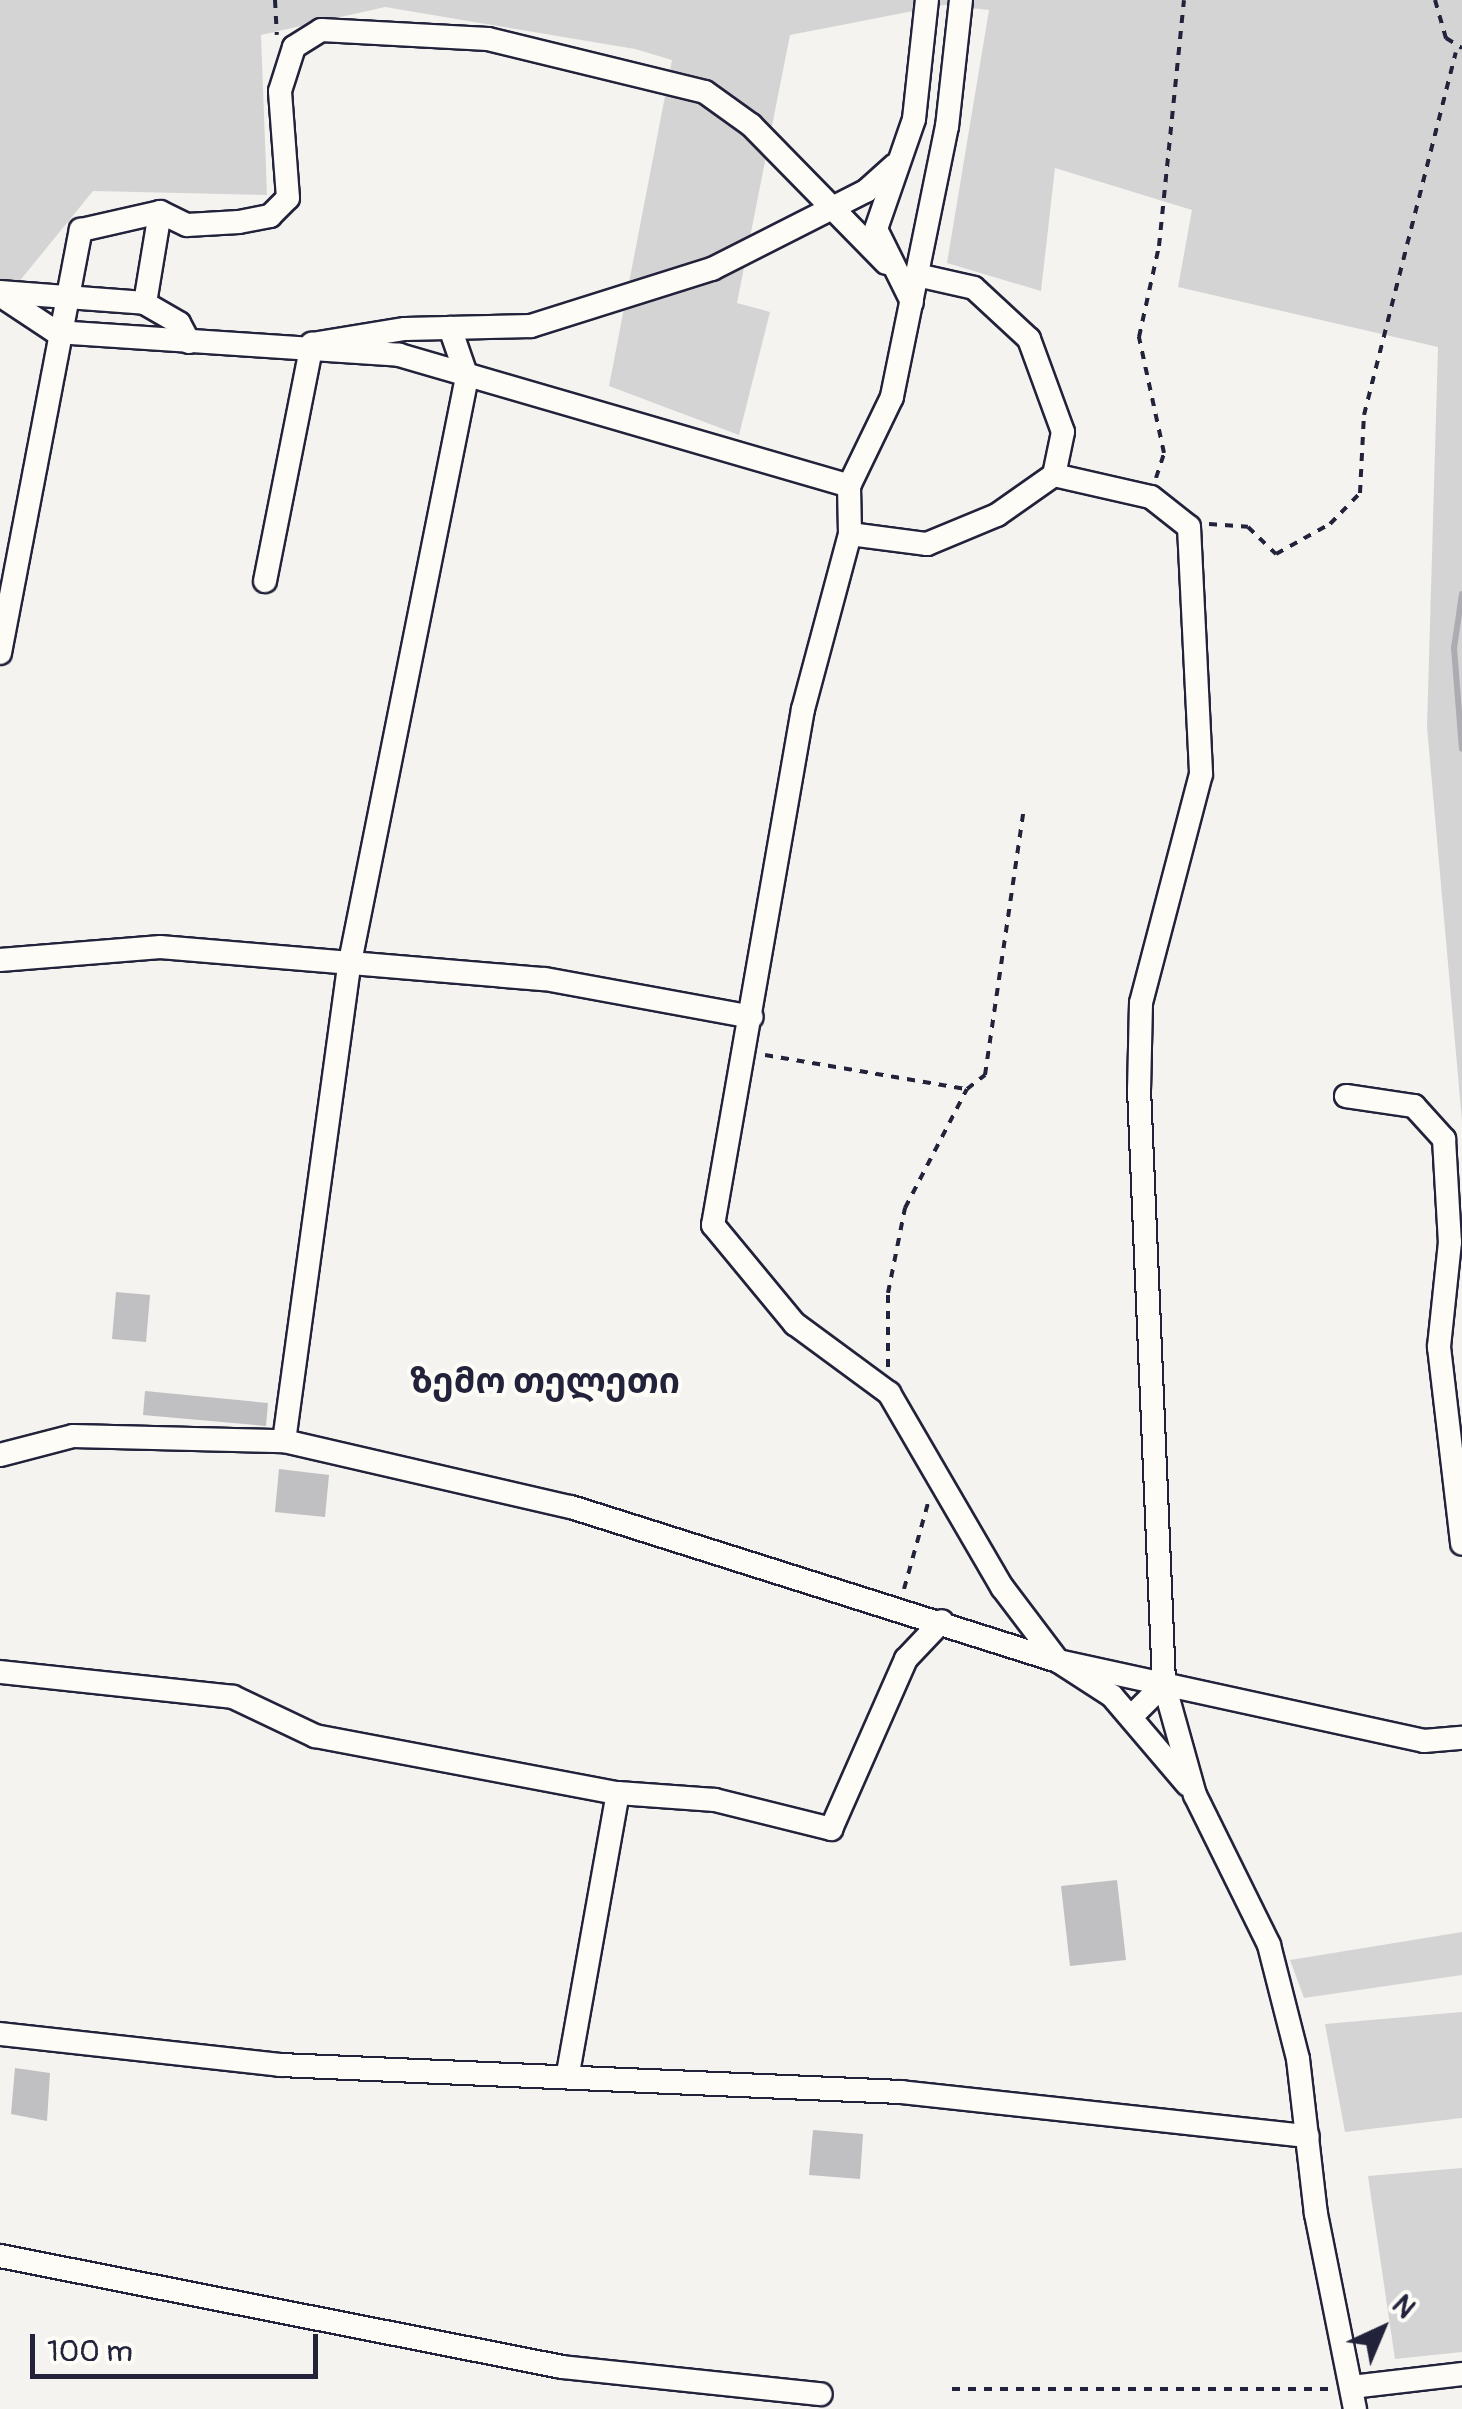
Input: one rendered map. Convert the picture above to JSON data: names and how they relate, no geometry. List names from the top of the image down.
{
  "districts": ["ზემო თელეთი"],
  "scale_bar": "100 m",
  "north": "top right"
}
